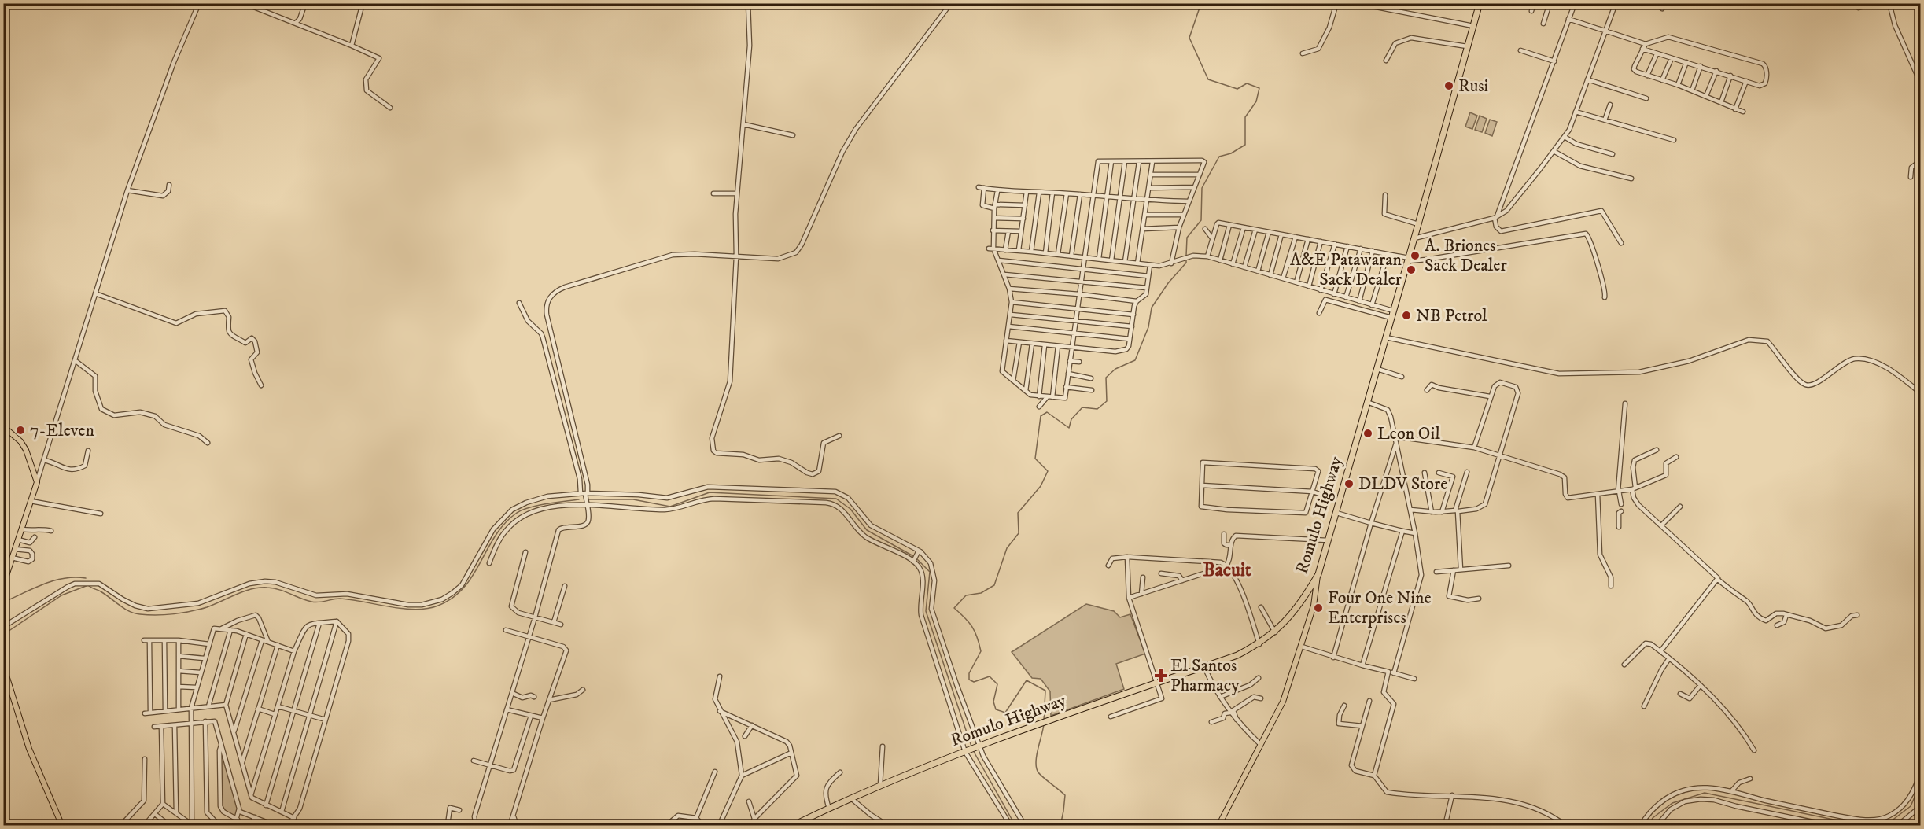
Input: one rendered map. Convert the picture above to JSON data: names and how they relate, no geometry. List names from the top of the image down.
{
  "streets": {
    "highway": ["Romulo Highway"]
  },
  "districts": ["Bacuit"],
  "places": {
    "other": [
      "Rusi",
      "A. Briones Sack Dealer",
      "A&E Patawaran Sack Dealer",
      "NB Petrol",
      "7-Eleven",
      "Leon Oil",
      "DLDV Store",
      "Four One Nine Enterprises"
    ],
    "health": ["El Santos Pharmacy"]
  }
}
